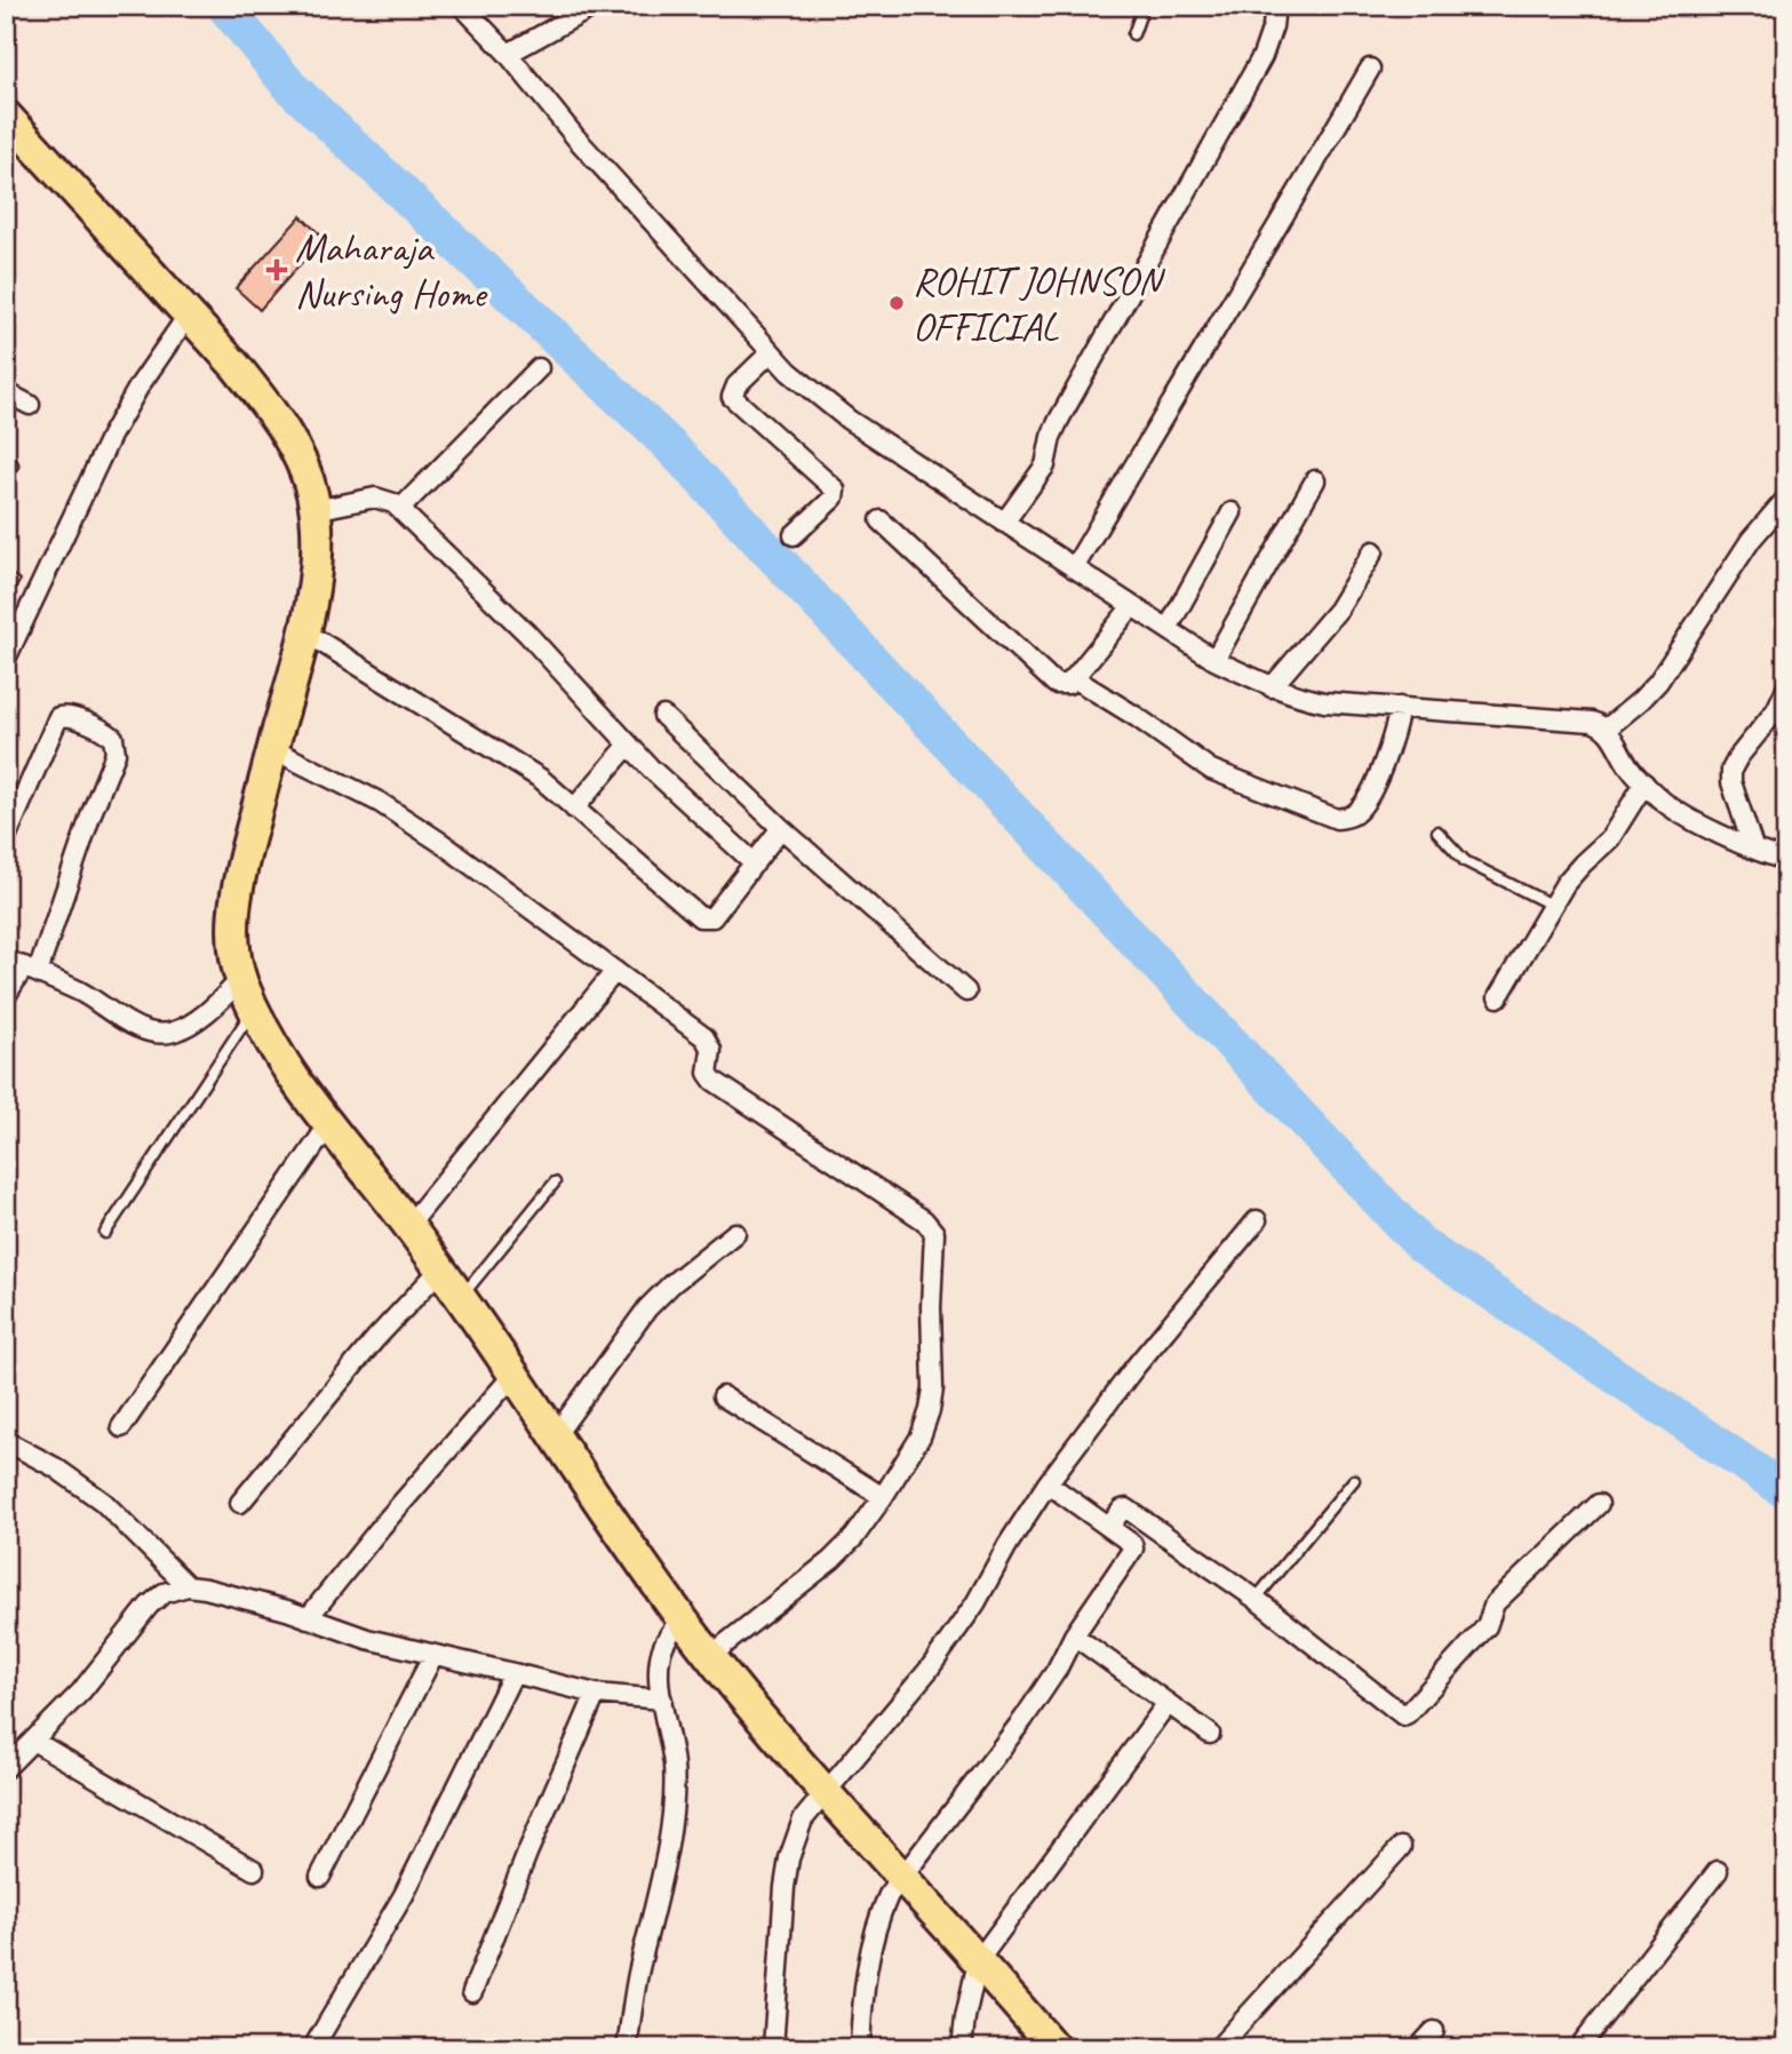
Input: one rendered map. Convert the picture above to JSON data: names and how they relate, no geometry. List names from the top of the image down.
{
  "places": {
    "health": ["Maharaja Nursing Home"],
    "other": ["ROHIT JOHNSON OFFICIAL"]
  }
}
